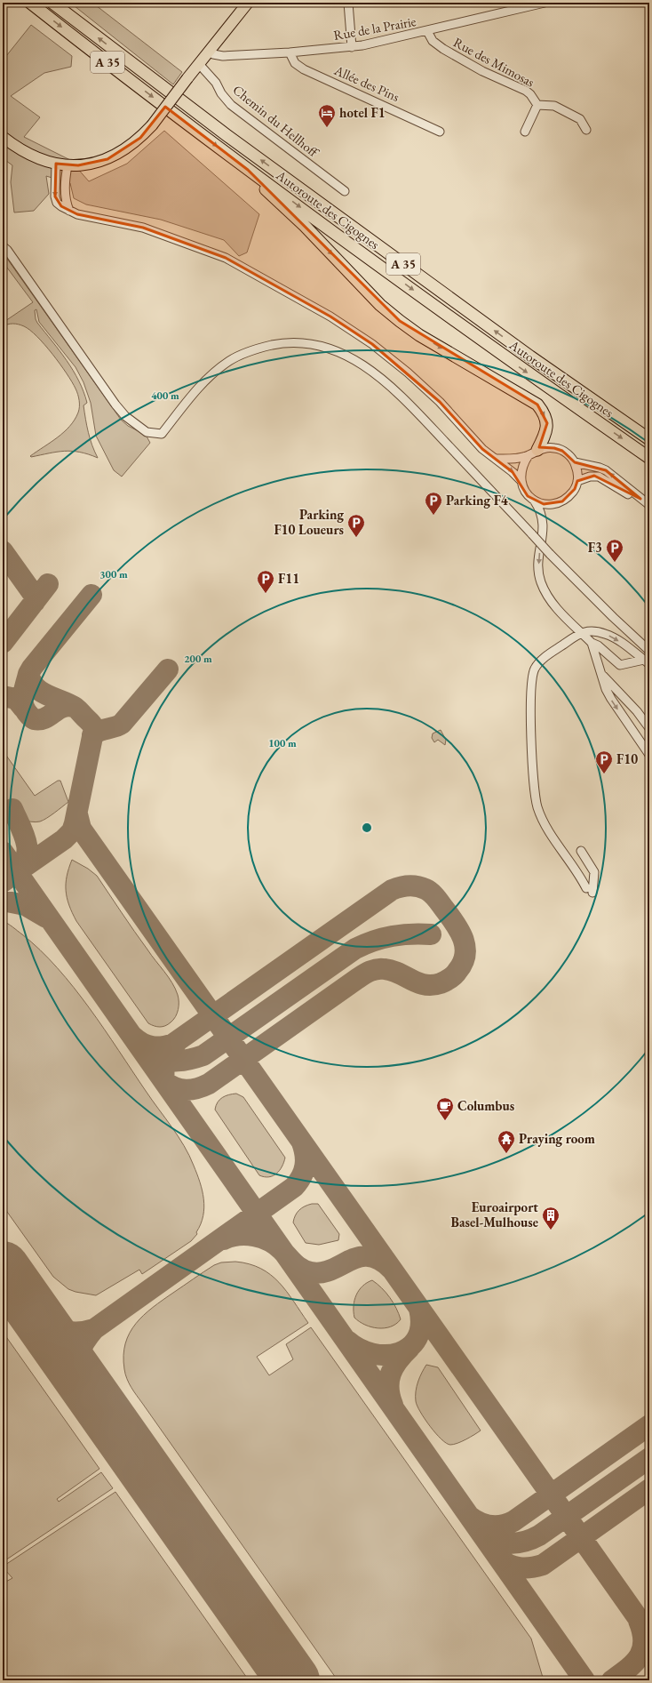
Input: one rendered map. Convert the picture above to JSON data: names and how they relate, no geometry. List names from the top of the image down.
{
  "streets": {
    "highway": ["A 35", "Autoroute des Cigognes"],
    "street": [
      "Rue de la Prairie",
      "Rue des Mimosas",
      "Allée des Pins",
      "Chemin du Hellhoff"
    ]
  },
  "crossings": [
    ["Rue de la Prairie", "Rue des Mimosas"],
    ["Rue de la Prairie", "Allée des Pins"]
  ],
  "places": {
    "hotel": ["hotel F1"],
    "parking": [
      "Parking F4",
      "Parking F10 Loueurs",
      "F3",
      "F11",
      "F10"
    ],
    "cafe": ["Columbus"],
    "temple": ["Praying room"],
    "building": ["Euroairport Basel-Mulhouse"]
  },
  "rings": [
    "400 m",
    "300 m",
    "200 m",
    "100 m"
  ]
}
